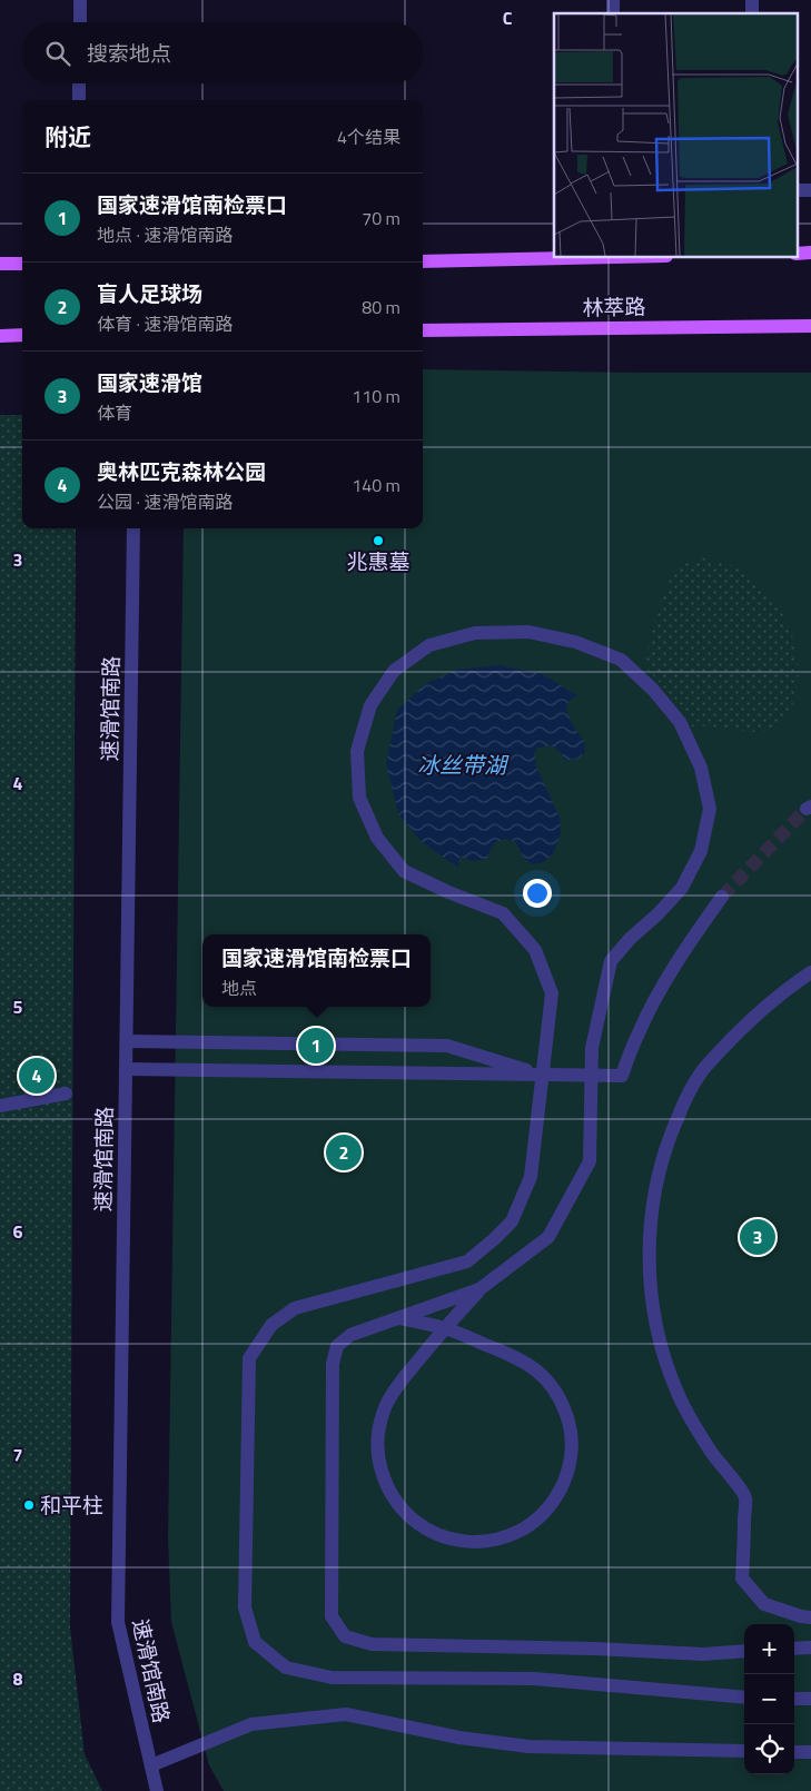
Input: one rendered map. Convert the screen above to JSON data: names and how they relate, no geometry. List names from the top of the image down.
{
  "streets": {
    "main road": ["林萃路"],
    "street": ["速滑馆南路"]
  },
  "water": ["冰丝带湖"],
  "places": ["兆惠墓", "和平柱"],
  "page": {
    "search": "搜索地点",
    "heading": ["附近", "4个结果"],
    "list": [
      {
        "mark": "1",
        "name": "国家速滑馆南检票口",
        "note": "地点 · 速滑馆南路",
        "value": "70 m"
      },
      {
        "mark": "2",
        "name": "盲人足球场",
        "note": "体育 · 速滑馆南路",
        "value": "80 m"
      },
      {
        "mark": "3",
        "name": "国家速滑馆",
        "note": "体育",
        "value": "110 m"
      },
      {
        "mark": "4",
        "name": "奥林匹克森林公园",
        "note": "公园 · 速滑馆南路",
        "value": "140 m"
      }
    ],
    "popup": ["国家速滑馆南检票口", "地点"],
    "pins": [
      "1",
      "4",
      "2",
      "3"
    ],
    "map_buttons": ["+", "−"]
  },
  "grid": {
    "columns": ["C"],
    "rows": [
      "3",
      "4",
      "5",
      "6",
      "7",
      "8"
    ]
  }
}
